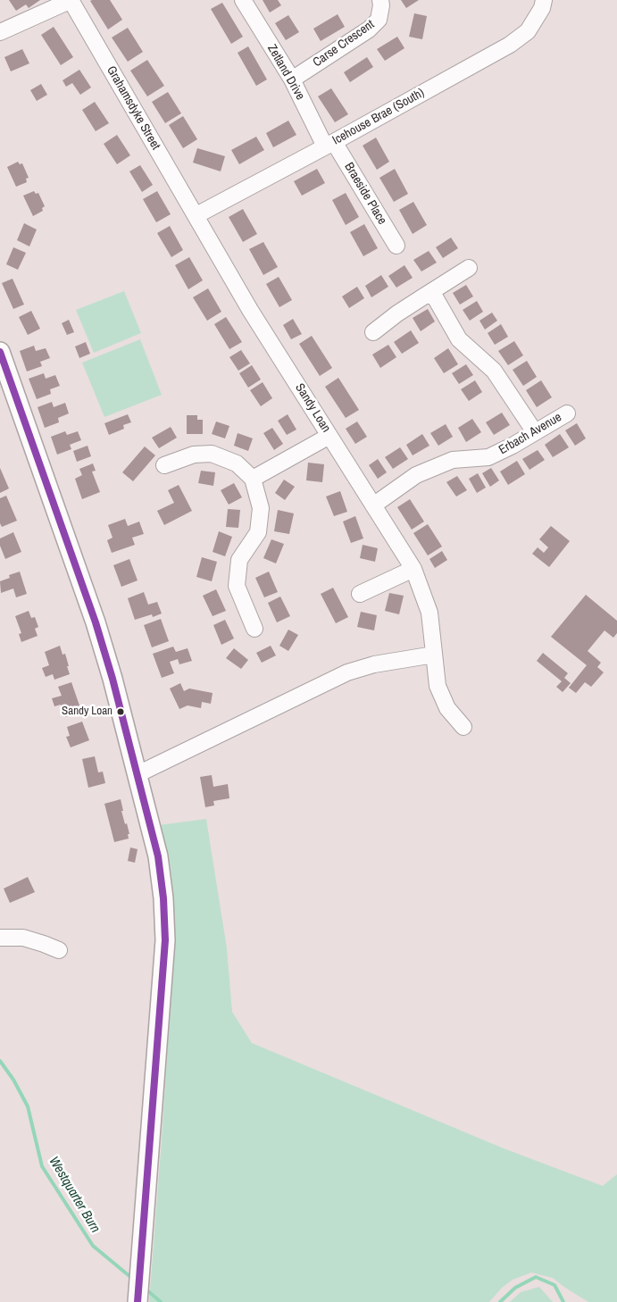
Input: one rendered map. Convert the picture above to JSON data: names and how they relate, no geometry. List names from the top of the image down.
{
  "streets": {
    "street": [
      "Carse Crescent",
      "Zetland Drive",
      "Grahamsdyke Street",
      "Icehouse Brae (South)",
      "Braeside Place",
      "Sandy Loan",
      "Erbach Avenue"
    ]
  },
  "crossings": [
    ["Carse Crescent", "Zetland Drive"],
    ["Zetland Drive", "Icehouse Brae (South)"],
    ["Zetland Drive", "Braeside Place"],
    ["Grahamsdyke Street", "Icehouse Brae (South)"],
    ["Grahamsdyke Street", "Sandy Loan"],
    ["Icehouse Brae (South)", "Braeside Place"],
    ["Icehouse Brae (South)", "Sandy Loan"],
    ["Sandy Loan", "Erbach Avenue"]
  ],
  "water": ["Westquarter Burn"],
  "places": ["Sandy Loan"]
}
